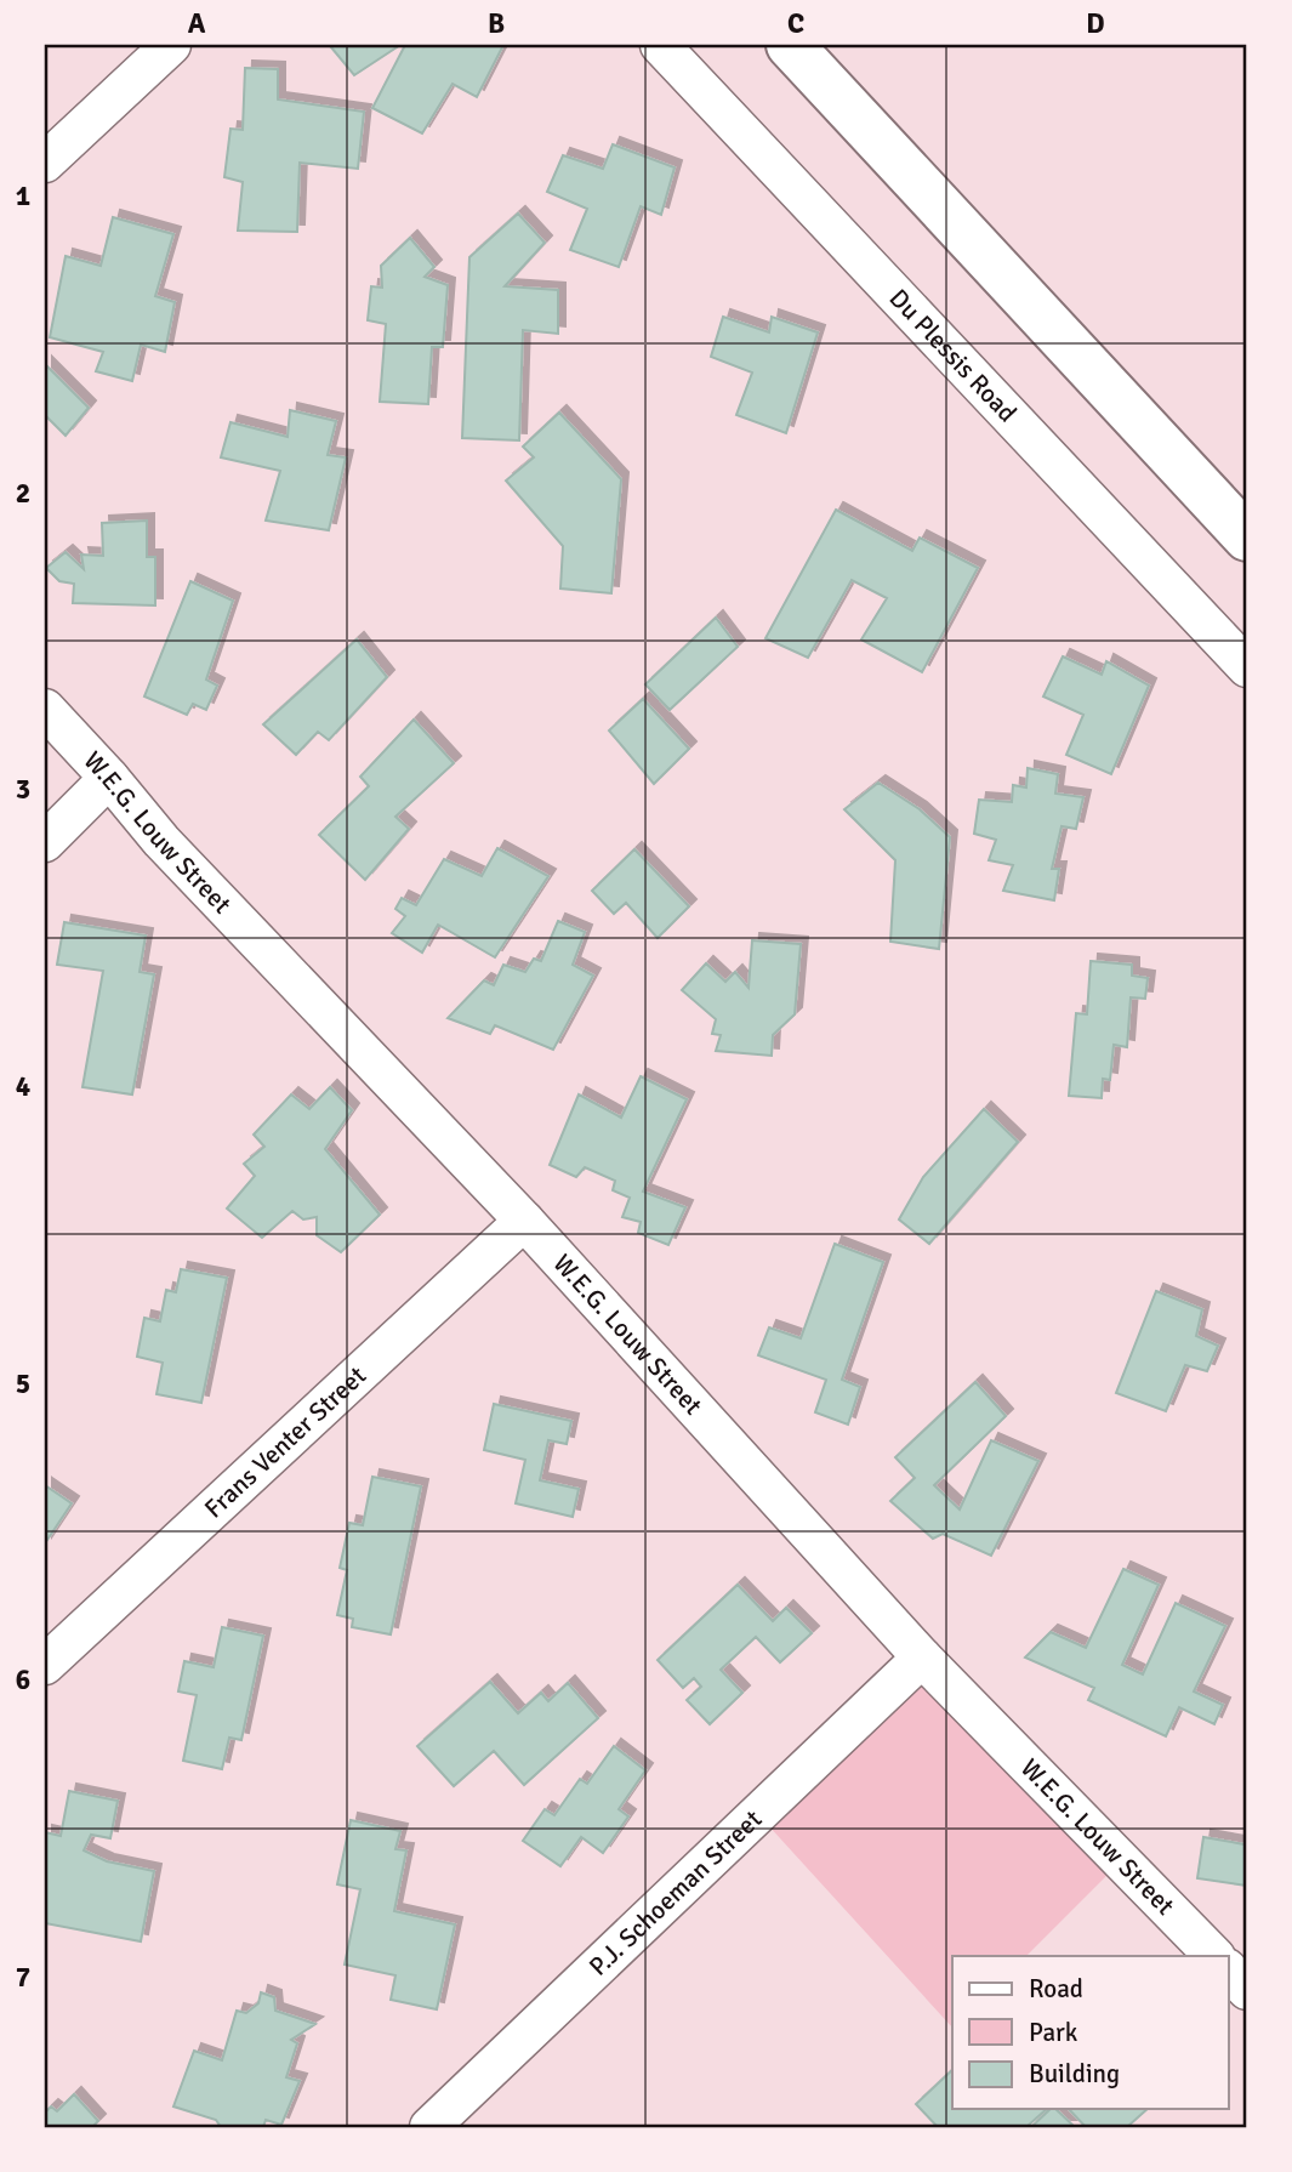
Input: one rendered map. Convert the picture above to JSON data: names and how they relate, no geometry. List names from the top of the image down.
{
  "streets": {
    "street": [
      "Du Plessis Road",
      "W.E.G. Louw Street",
      "Frans Venter Street",
      "P.J. Schoeman Street"
    ]
  },
  "crossings": [
    ["W.E.G. Louw Street", "Frans Venter Street"],
    ["W.E.G. Louw Street", "P.J. Schoeman Street"]
  ],
  "legend": ["Road", "Park", "Building"],
  "grid": {
    "columns": [
      "A",
      "B",
      "C",
      "D"
    ],
    "rows": [
      "1",
      "2",
      "3",
      "4",
      "5",
      "6",
      "7"
    ]
  }
}
